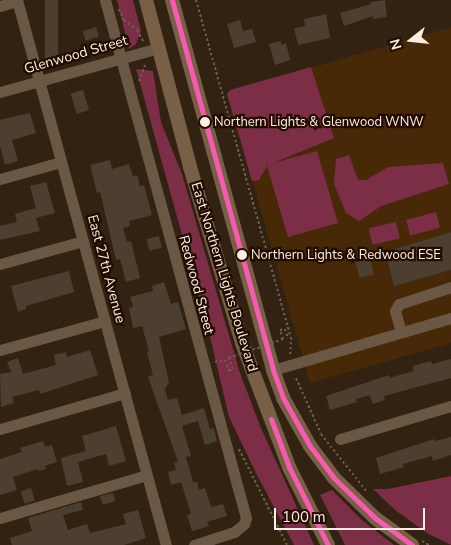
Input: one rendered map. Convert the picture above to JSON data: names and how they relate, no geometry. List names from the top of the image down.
{
  "streets": {
    "main road": ["East Northern Lights Boulevard"],
    "street": ["Glenwood Street", "East 27th Avenue", "Redwood Street"]
  },
  "crossings": [
    ["Glenwood Street", "East 27th Avenue"],
    ["Glenwood Street", "East Northern Lights Boulevard"],
    ["Glenwood Street", "Redwood Street"]
  ],
  "places": ["Northern Lights & Glenwood WNW", "Northern Lights & Redwood ESE"],
  "scale_bar": "100 m",
  "north": "left"
}
